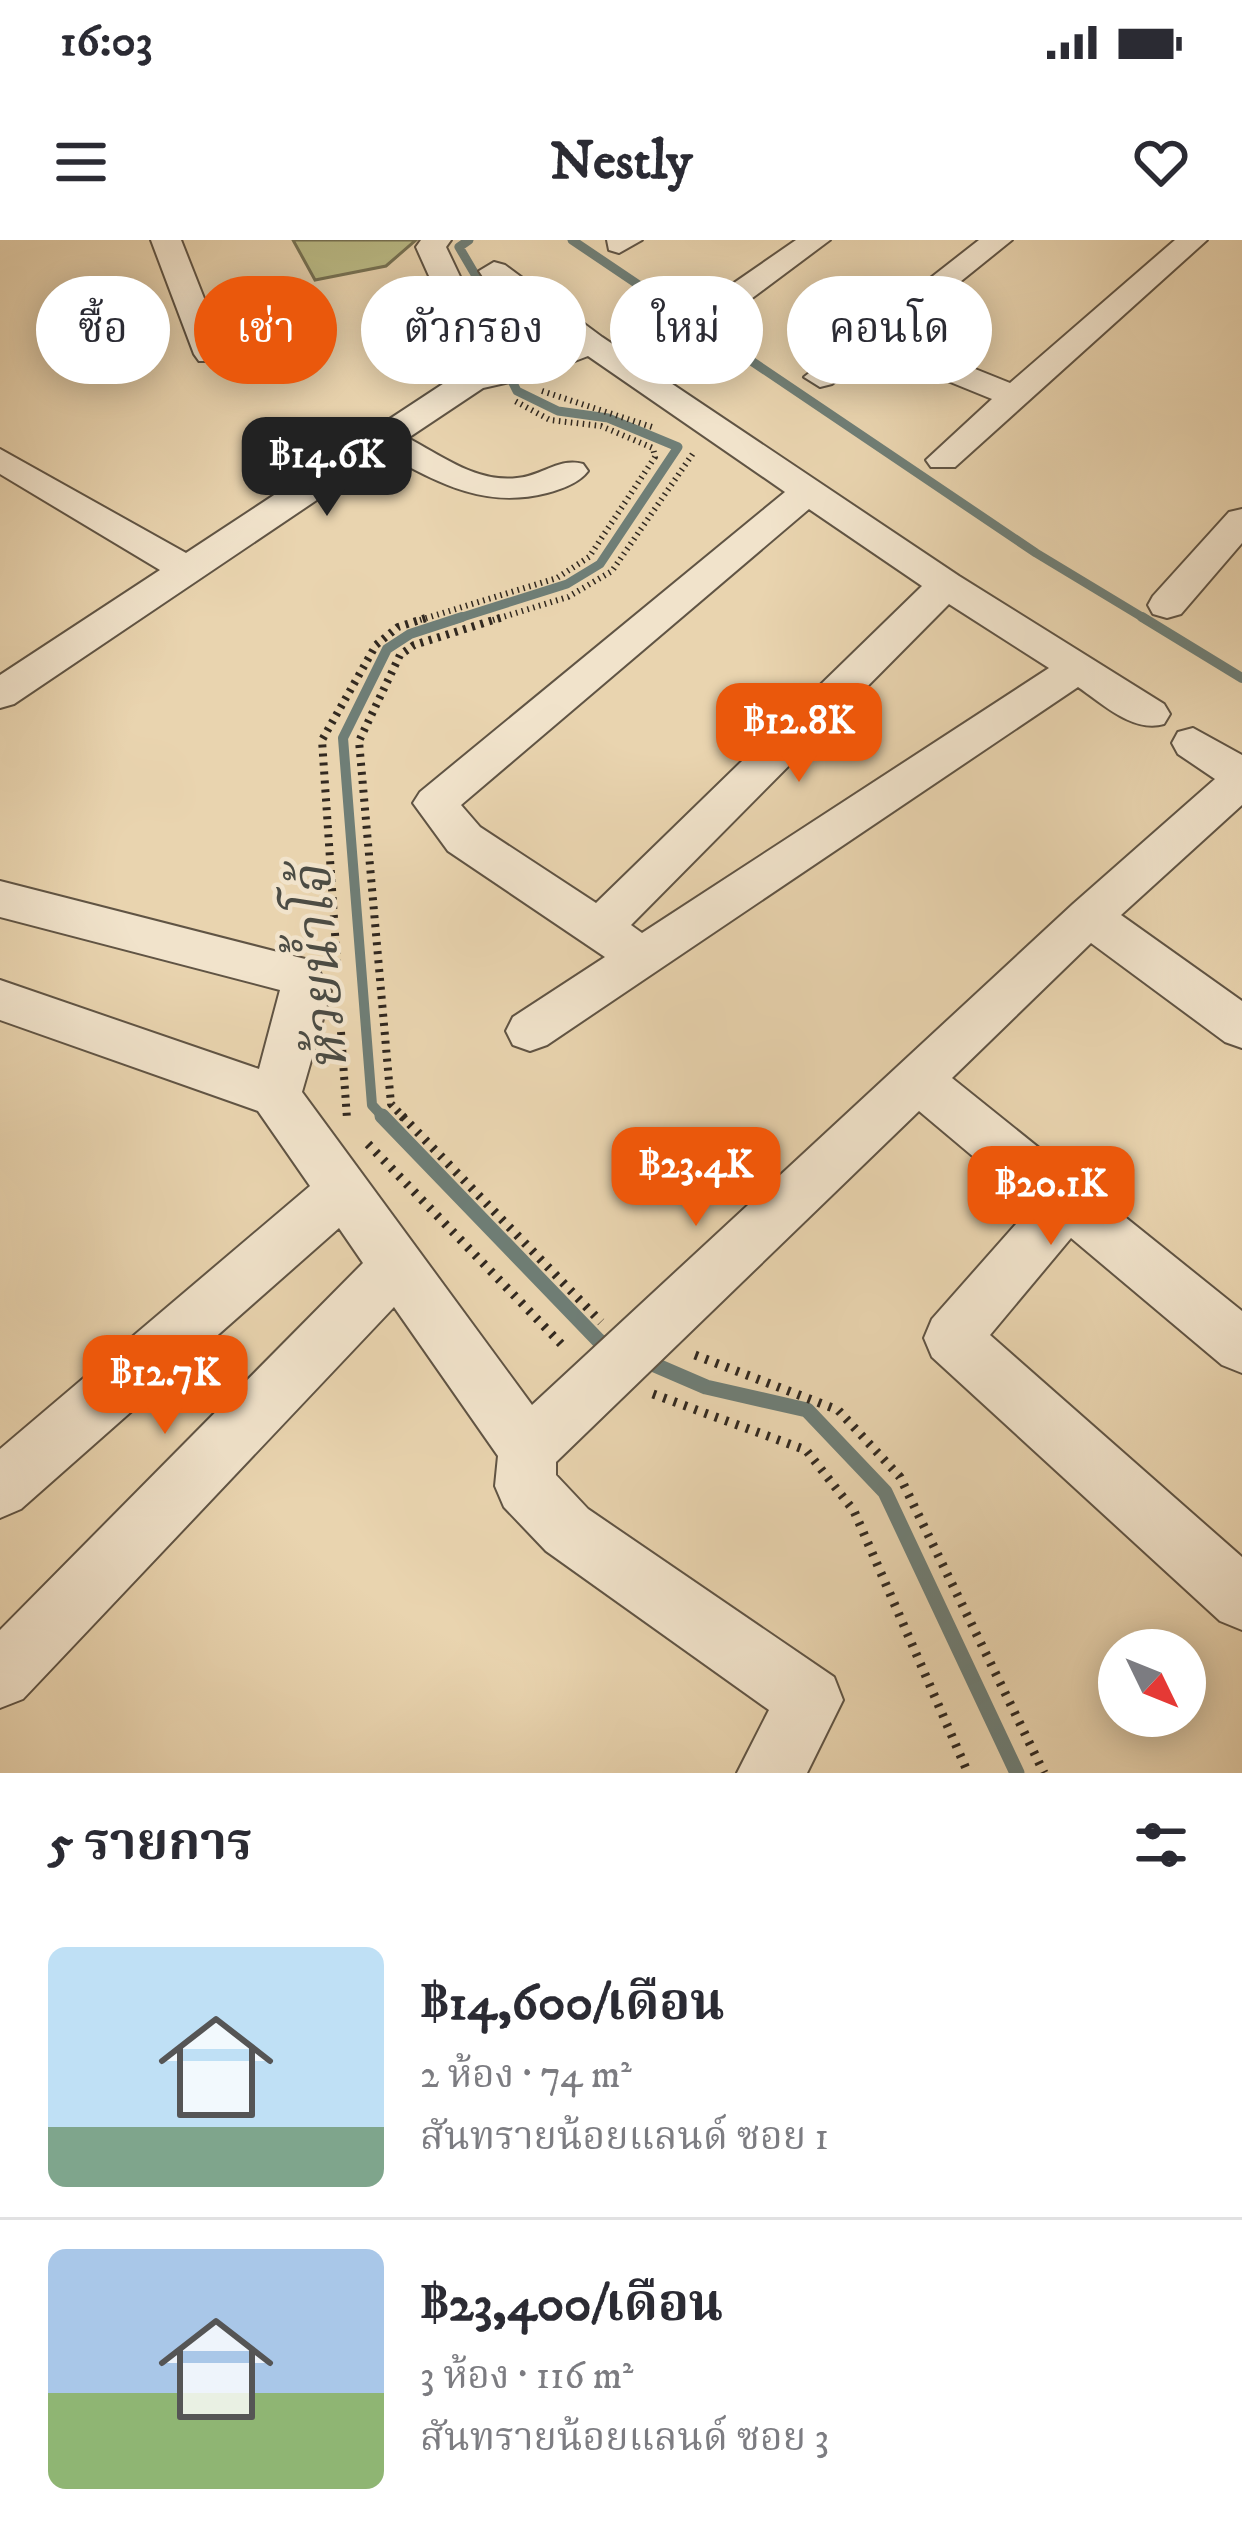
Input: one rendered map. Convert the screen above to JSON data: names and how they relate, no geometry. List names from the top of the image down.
{
  "water": ["ห้วยน้ำโจ้"],
  "north": "bottom right",
  "page": {
    "status": "16:03",
    "header": "Nestly",
    "chip": [
      "ซื้อ",
      "เช่า",
      "ตัวกรอง",
      "ใหม่",
      "คอนโด"
    ],
    "price": [
      "฿14.6K",
      "฿12.8K",
      "฿23.4K",
      "฿20.1K",
      "฿12.7K"
    ],
    "heading": "5 รายการ",
    "list": [
      {
        "name": "฿14,600/เดือน",
        "note": "2 ห้อง · 74 m² · สันทรายน้อยแลนด์ ซอย 1"
      },
      {
        "name": "฿23,400/เดือน",
        "note": "3 ห้อง · 116 m² · สันทรายน้อยแลนด์ ซอย 3"
      }
    ]
  }
}
